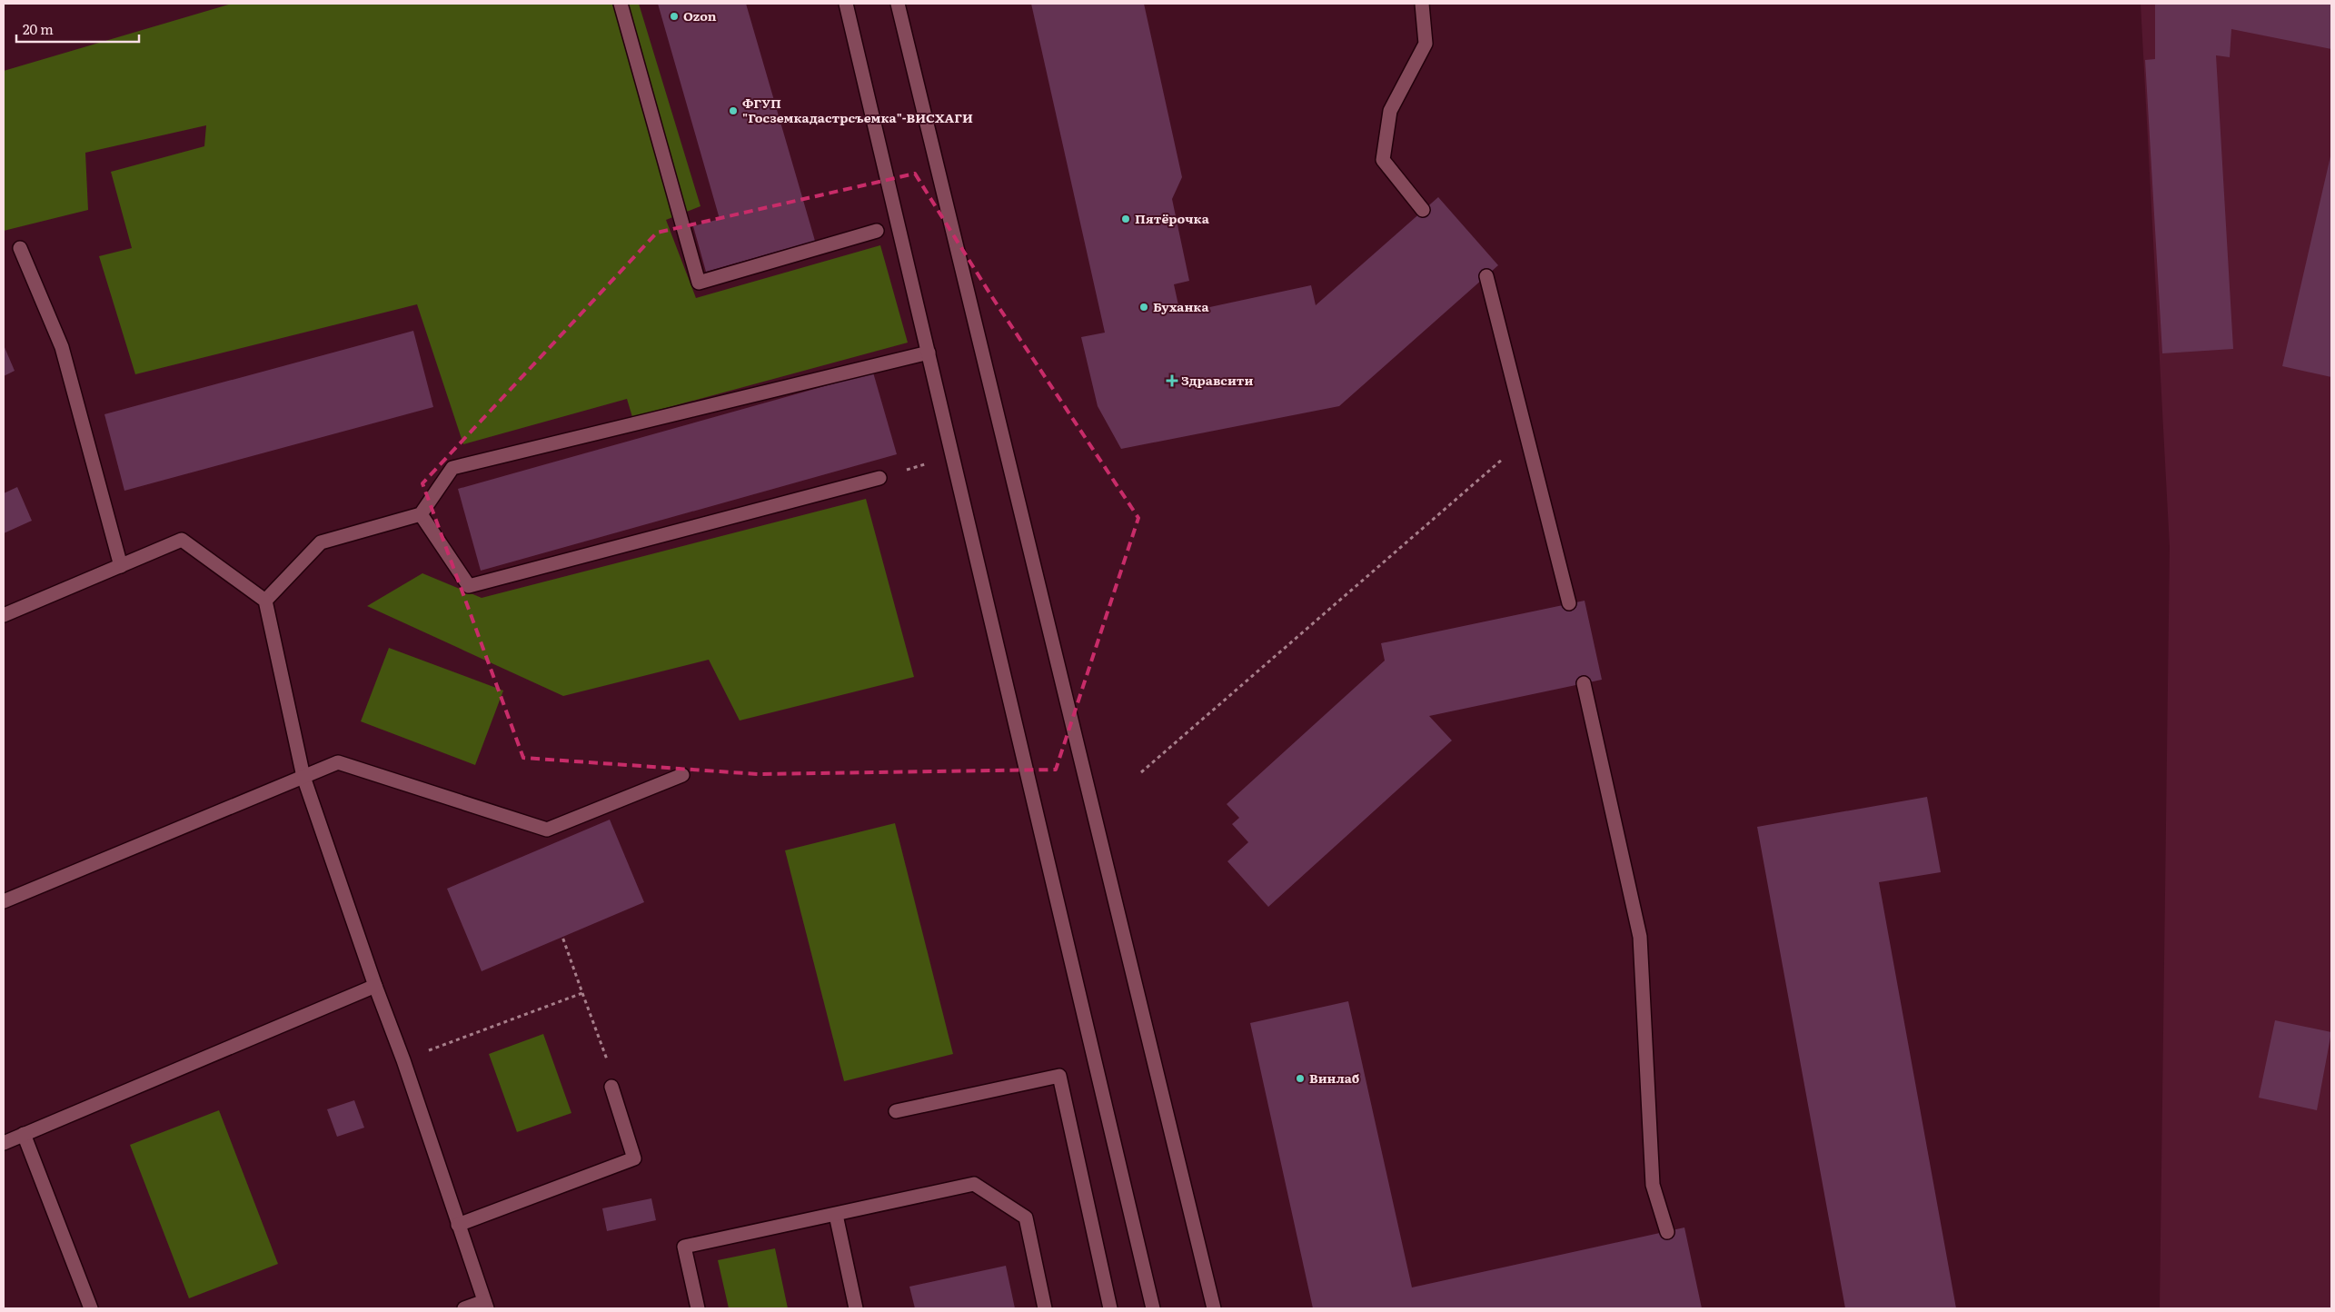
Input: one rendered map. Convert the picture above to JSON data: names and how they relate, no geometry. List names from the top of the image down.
{
  "places": {
    "other": [
      "Ozon",
      "ФГУП \"Госземкадастрсъемка\"-ВИСХАГИ",
      "Пятёрочка",
      "Буханка",
      "Винлаб"
    ],
    "health": ["Здравсити"]
  },
  "scale_bar": "20 m"
}
